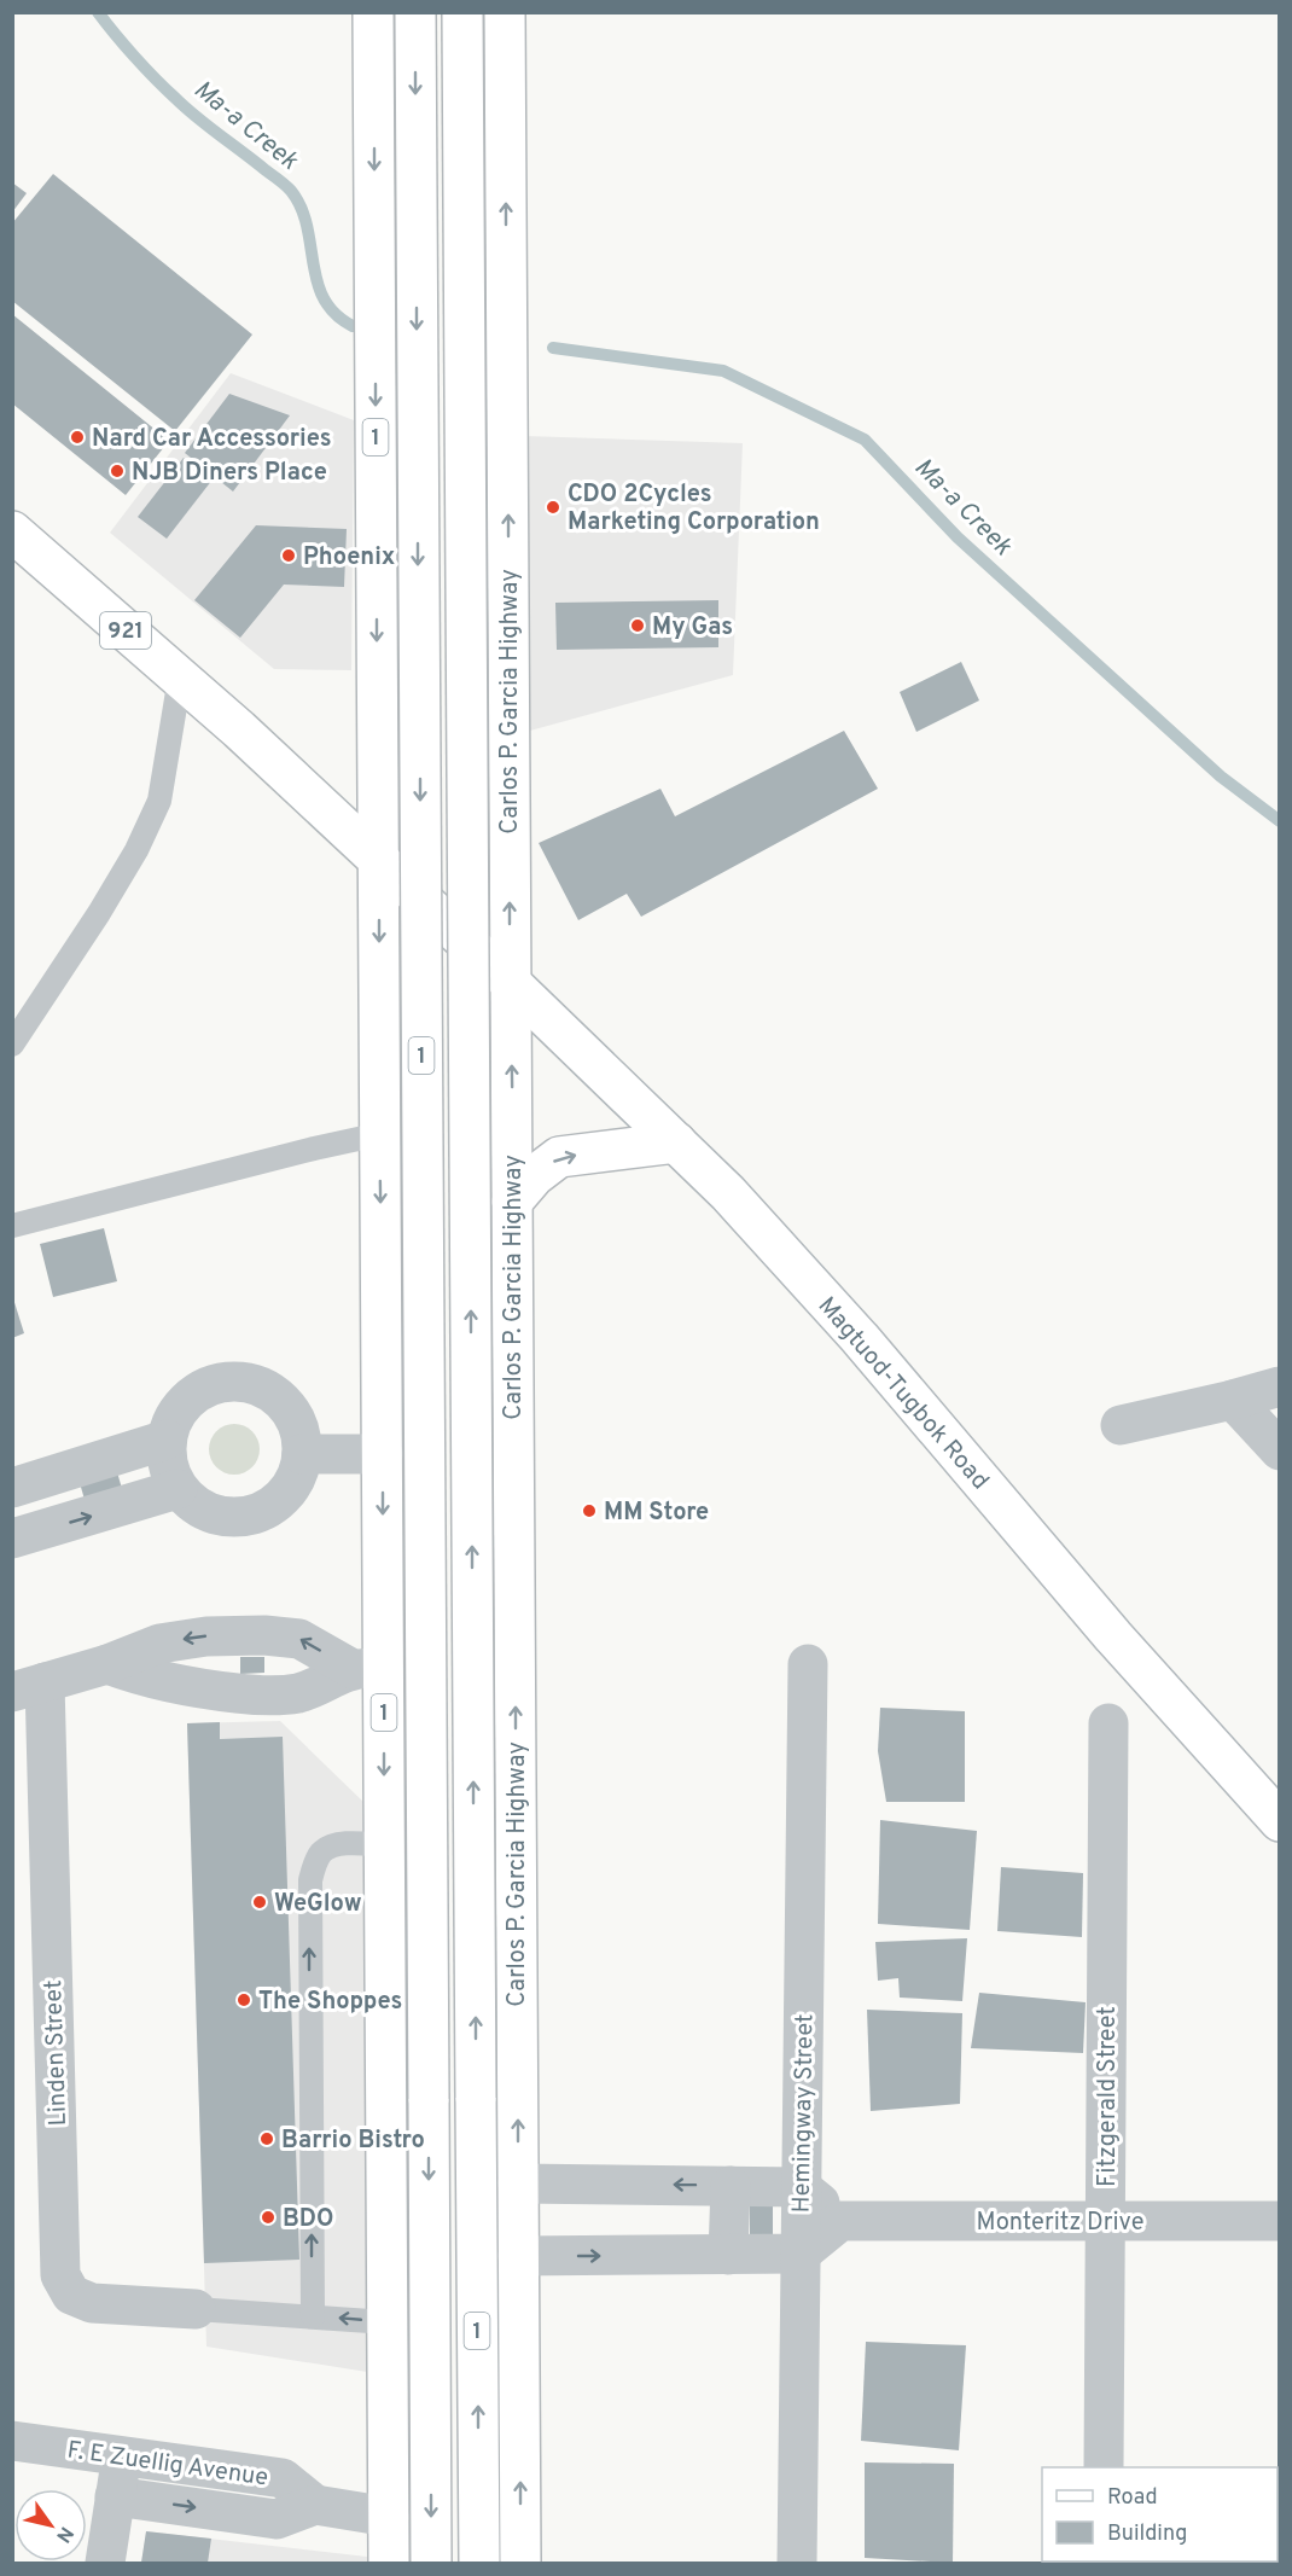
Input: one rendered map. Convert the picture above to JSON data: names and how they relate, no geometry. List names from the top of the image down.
{
  "streets": {
    "main road": [
      "1",
      "921",
      "Carlos P. Garcia Highway",
      "Magtuod-Tugbok Road"
    ],
    "street": [
      "Linden Street",
      "Fitzgerald Street",
      "Hemingway Street",
      "Monteritz Drive",
      "F. E Zuellig Avenue"
    ]
  },
  "crossings": [
    ["1", "921"],
    ["1", "Magtuod-Tugbok Road"],
    ["1", "F. E Zuellig Avenue"],
    ["921", "Magtuod-Tugbok Road"],
    ["Carlos P. Garcia Highway", "Magtuod-Tugbok Road"],
    ["Fitzgerald Street", "Monteritz Drive"]
  ],
  "water": ["Ma-a Creek"],
  "places": [
    "Nard Car Accessories",
    "NJB Diners Place",
    "CDO 2Cycles Marketing Corporation",
    "Phoenix",
    "My Gas",
    "MM Store",
    "WeGlow",
    "The Shoppes",
    "Barrio Bistro",
    "BDO"
  ],
  "legend": ["Road", "Building"],
  "north": "bottom right"
}
